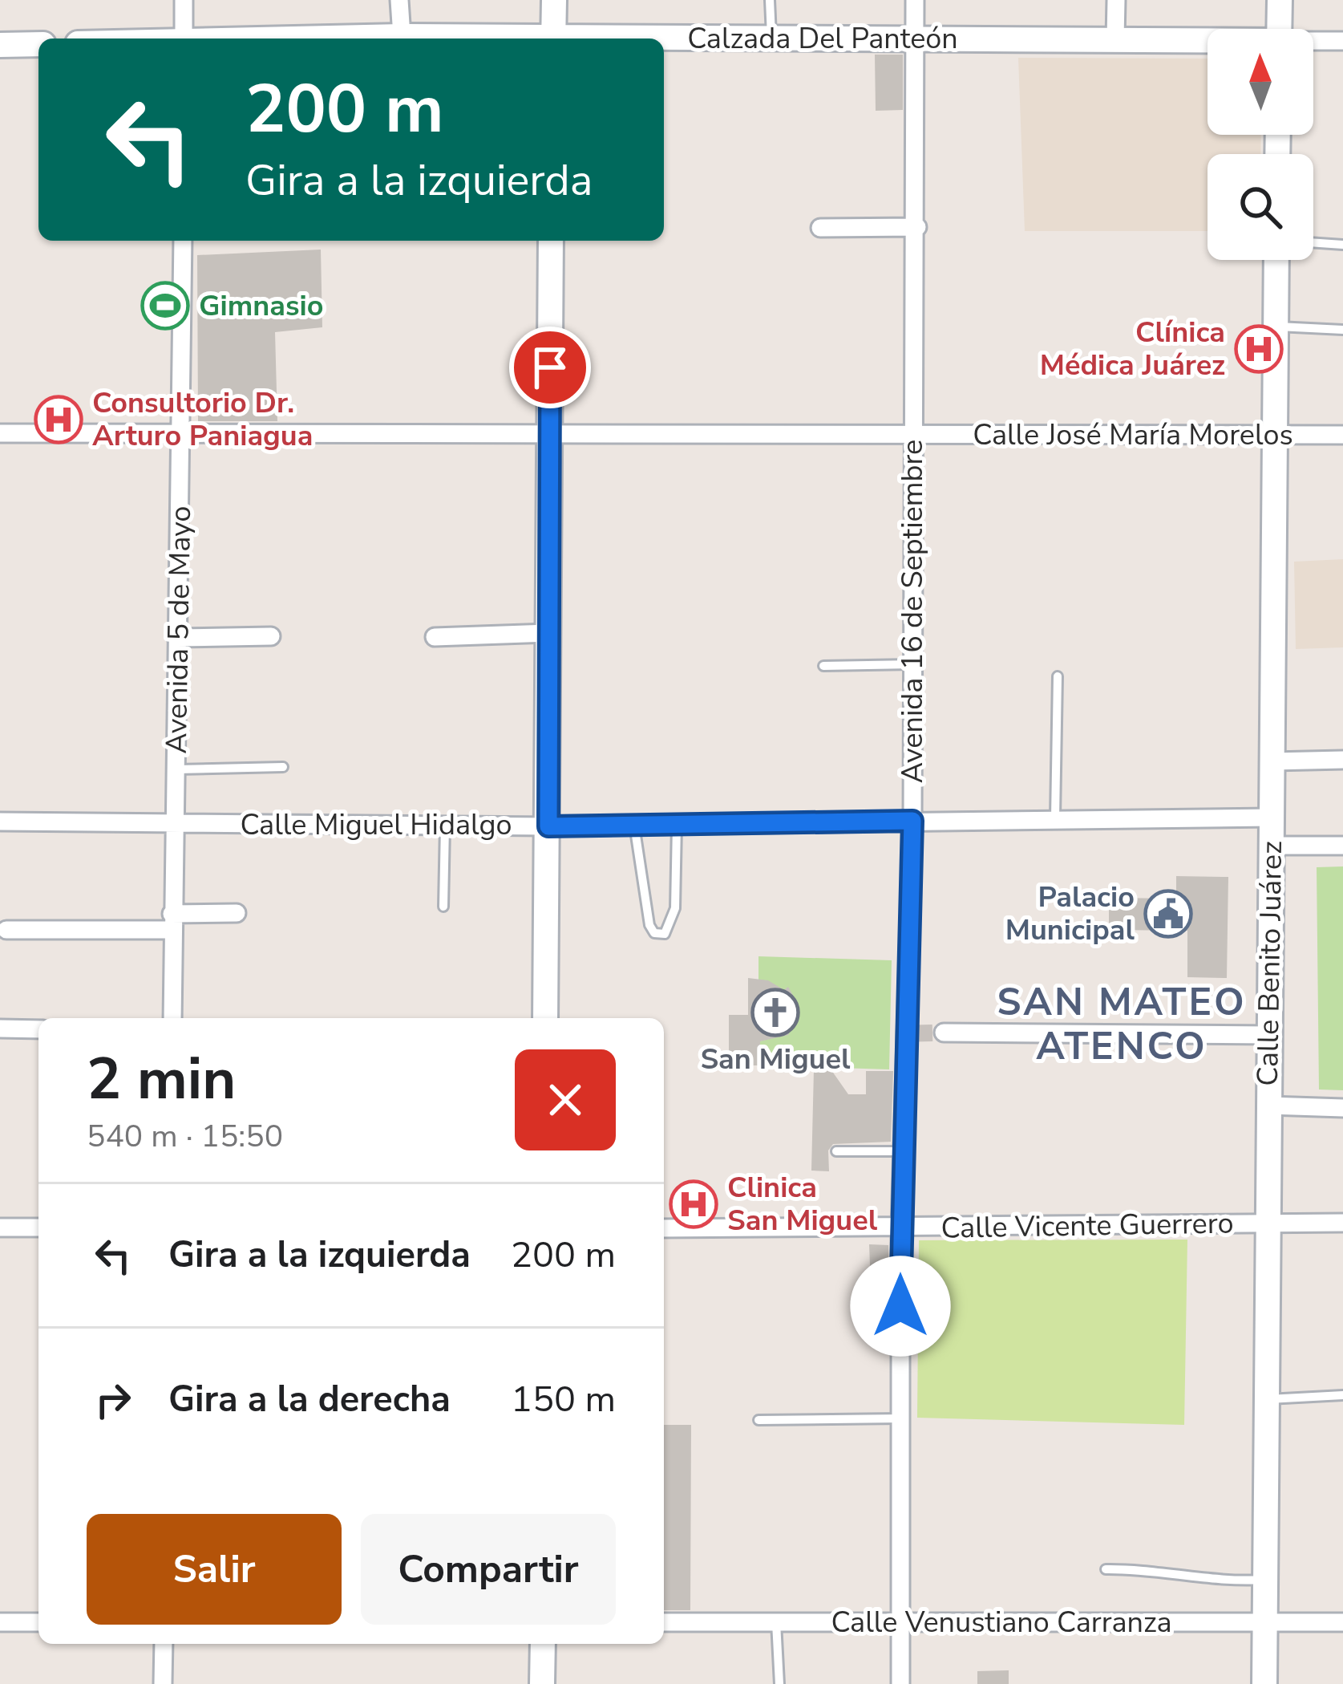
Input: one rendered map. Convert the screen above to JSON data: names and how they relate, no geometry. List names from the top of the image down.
{
  "streets": {
    "main road": ["Calzada Del Panteón", "Calle Benito Juárez"],
    "street": [
      "Calle José María Morelos",
      "Avenida 16 de Septiembre",
      "Avenida 5 de Mayo",
      "Calle Miguel Hidalgo",
      "Calle Vicente Guerrero",
      "Calle Venustiano Carranza"
    ]
  },
  "crossings": [
    ["Calzada Del Panteón", "Avenida 16 de Septiembre"],
    ["Calle José María Morelos", "Avenida 16 de Septiembre"],
    ["Calle José María Morelos", "Avenida 5 de Mayo"],
    ["Calle José María Morelos", "Calle Benito Juárez"],
    ["Avenida 16 de Septiembre", "Calle Miguel Hidalgo"],
    ["Avenida 16 de Septiembre", "Calle Vicente Guerrero"],
    ["Avenida 16 de Septiembre", "Calle Venustiano Carranza"],
    ["Avenida 5 de Mayo", "Calle Miguel Hidalgo"],
    ["Calle Miguel Hidalgo", "Calle Benito Juárez"],
    ["Calle Benito Juárez", "Calle Vicente Guerrero"],
    ["Calle Benito Juárez", "Calle Venustiano Carranza"]
  ],
  "districts": ["SAN MATEO ATENCO"],
  "places": {
    "sports": ["Gimnasio"],
    "hospital": ["Clínica Médica Juárez", "Consultorio Dr. Arturo Paniagua", "Clinica San Miguel"],
    "public building": ["Palacio Municipal"],
    "church": ["San Miguel"]
  },
  "north": "top",
  "page": {
    "turn": ["200 m", "Gira a la izquierda"],
    "heading": ["2 min", "540 m · 15:50"],
    "list": [
      {
        "name": "Gira a la izquierda",
        "value": "200 m"
      },
      {
        "name": "Gira a la derecha",
        "value": "150 m"
      }
    ],
    "buttons": ["Salir", "Compartir"]
  }
}
